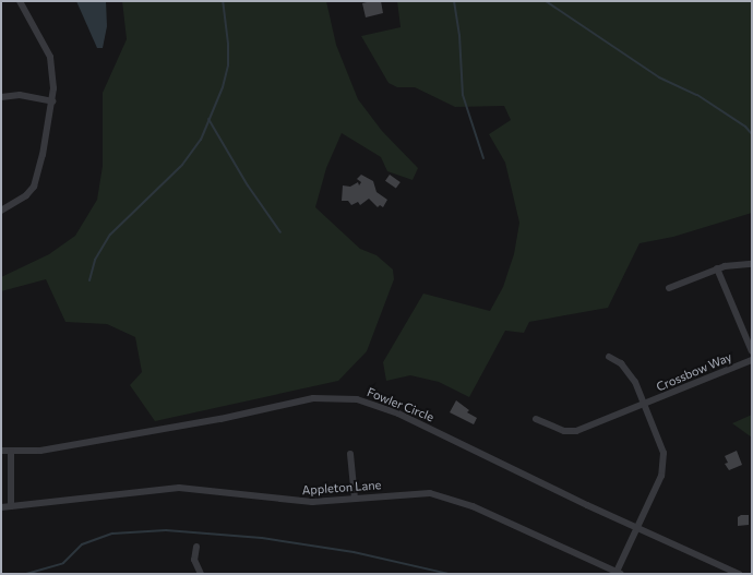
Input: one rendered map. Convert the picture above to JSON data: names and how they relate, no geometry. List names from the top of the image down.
{
  "streets": {
    "street": ["Crossbow Way", "Fowler Circle", "Appleton Lane"]
  }
}
